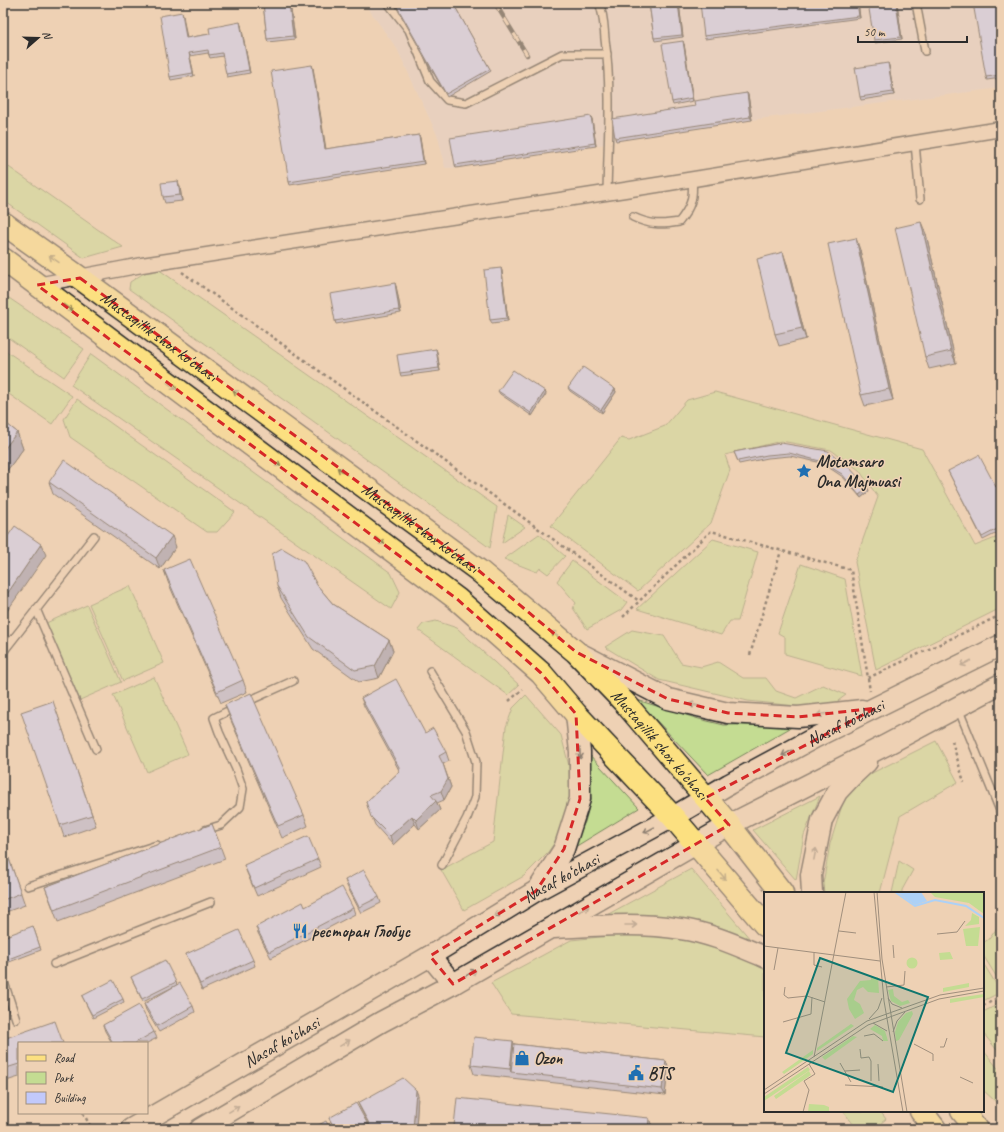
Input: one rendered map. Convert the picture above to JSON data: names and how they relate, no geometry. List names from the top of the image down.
{
  "streets": {
    "main road": ["Mustaqillik shox ko'chasi", "Nasaf ko‘chasi"]
  },
  "crossings": [
    ["Mustaqillik shox ko'chasi", "Nasaf ko‘chasi"]
  ],
  "places": {
    "place": ["Motamsaro Ona Majmuasi"],
    "restaurant": ["ресторан Глобус"],
    "shop": ["Ozon"],
    "public building": ["BTS"]
  },
  "legend": ["Road", "Park", "Building"],
  "scale_bar": "50 m",
  "north": "right"
}
